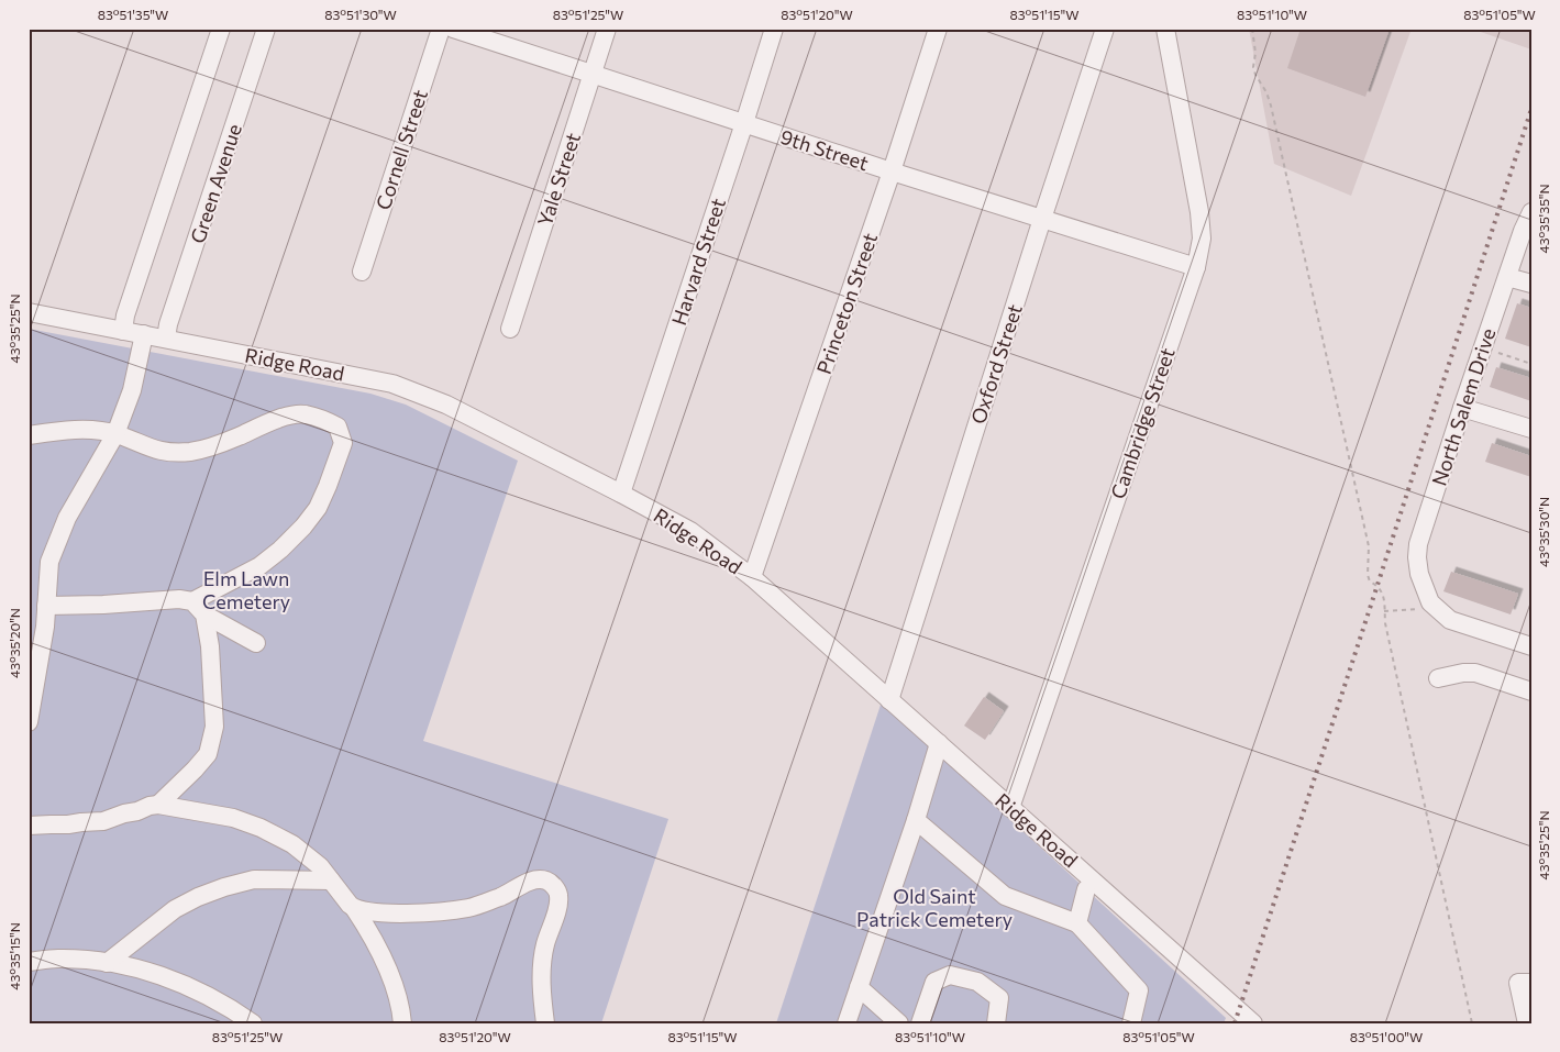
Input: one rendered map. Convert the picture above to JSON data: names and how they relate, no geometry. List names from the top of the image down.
{
  "streets": {
    "street": [
      "Cornell Street",
      "9th Street",
      "Yale Street",
      "Green Avenue",
      "Harvard Street",
      "Princeton Street",
      "Ridge Road",
      "Oxford Street",
      "North Salem Drive",
      "Cambridge Street"
    ]
  },
  "crossings": [
    ["9th Street", "Yale Street"],
    ["9th Street", "Harvard Street"],
    ["9th Street", "Princeton Street"],
    ["9th Street", "Oxford Street"],
    ["9th Street", "Cambridge Street"],
    ["Green Avenue", "Ridge Road"],
    ["Harvard Street", "Ridge Road"],
    ["Princeton Street", "Ridge Road"],
    ["Ridge Road", "Oxford Street"],
    ["Ridge Road", "Cambridge Street"]
  ],
  "parks": ["Elm Lawn Cemetery", "Old Saint Patrick Cemetery"],
  "coordinates": [
    "83°51'35\"W",
    "83°51'30\"W",
    "83°51'25\"W",
    "83°51'20\"W",
    "83°51'15\"W",
    "83°51'10\"W",
    "83°51'05\"W",
    "43°35'35\"N",
    "43°35'25\"N",
    "43°35'30\"N",
    "43°35'20\"N",
    "43°35'15\"N",
    "83°51'00\"W"
  ]
}
